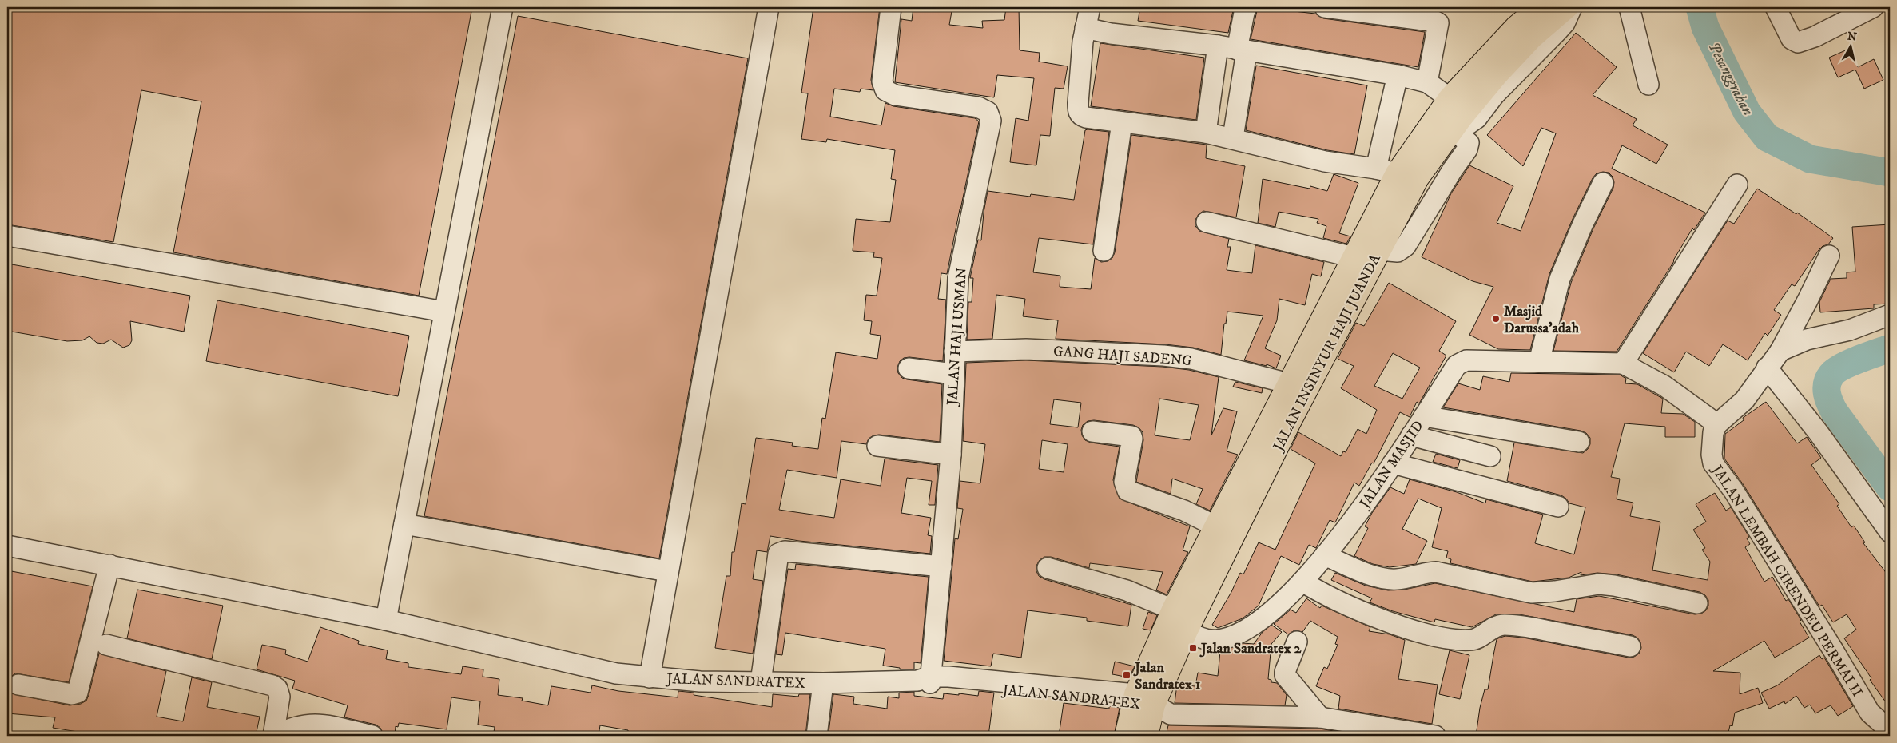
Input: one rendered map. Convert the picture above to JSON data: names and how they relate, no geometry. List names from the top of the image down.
{
  "streets": {
    "highway": ["JALAN INSINYUR HAJI JUANDA"],
    "street": [
      "JALAN HAJI USMAN",
      "GANG HAJI SADENG",
      "JALAN MASJID",
      "JALAN LEMBAH CIRENDEU PERMAI II",
      "JALAN SANDRATEX"
    ]
  },
  "crossings": [
    ["JALAN HAJI USMAN", "GANG HAJI SADENG"],
    ["JALAN HAJI USMAN", "JALAN SANDRATEX"],
    ["JALAN INSINYUR HAJI JUANDA", "GANG HAJI SADENG"],
    ["JALAN INSINYUR HAJI JUANDA", "JALAN MASJID"],
    ["JALAN INSINYUR HAJI JUANDA", "JALAN SANDRATEX"]
  ],
  "water": ["Pesanggrahan"],
  "places": {
    "other": ["Masjid Darussa'adah"],
    "transit": ["Jalan Sandratex 2", "Jalan Sandratex 1"]
  },
  "north": "top"
}
